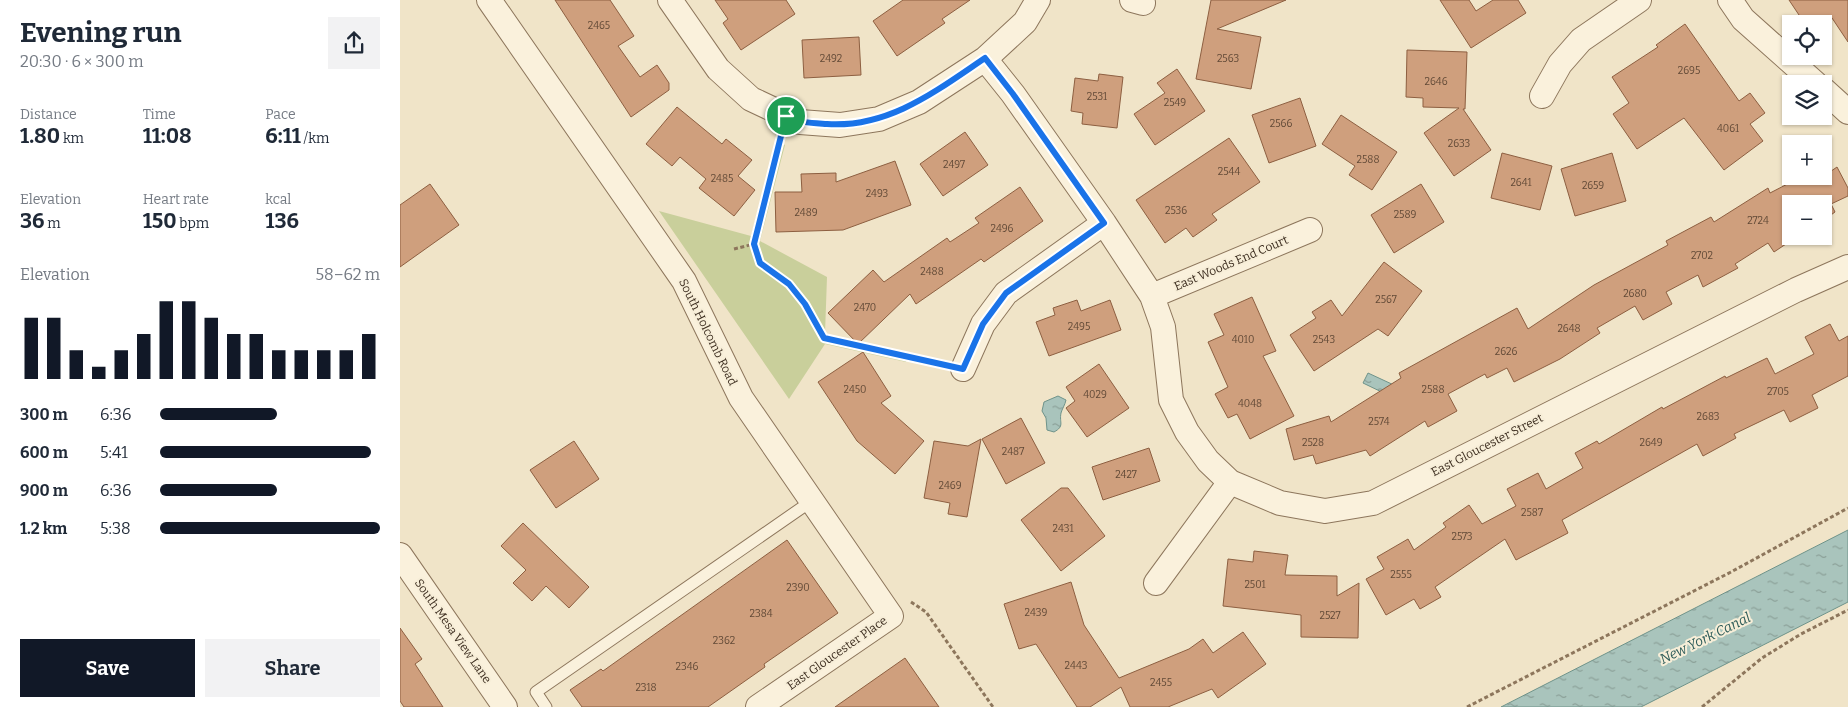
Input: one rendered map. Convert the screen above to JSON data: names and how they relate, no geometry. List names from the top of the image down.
{
  "streets": {
    "street": [
      "East Woods End Court",
      "South Holcomb Road",
      "East Gloucester Street",
      "South Mesa View Lane",
      "East Gloucester Place"
    ]
  },
  "crossings": [
    ["South Holcomb Road", "East Gloucester Place"]
  ],
  "water": ["New York Canal"],
  "house_numbers": [
    "2465",
    "2492",
    "2563",
    "2695",
    "2646",
    "2531",
    "2549",
    "2566",
    "4061",
    "2633",
    "2588",
    "2497",
    "2544",
    "2485",
    "2641",
    "2659",
    "2493",
    "2536",
    "2489",
    "2589",
    "2724",
    "2496",
    "2702",
    "2488",
    "2680",
    "2567",
    "2470",
    "2495",
    "2648",
    "4010",
    "2543",
    "2626",
    "2450",
    "2588",
    "2705",
    "4029",
    "4048",
    "2683",
    "2574",
    "2528",
    "2649",
    "2487",
    "2427",
    "2469",
    "2587",
    "2431",
    "2573",
    "2555",
    "2501",
    "2390",
    "2439",
    "2384",
    "2527",
    "2362",
    "2443",
    "2346",
    "2455",
    "2318"
  ],
  "page": {
    "heading": ["Evening run", "20:30 · 6 × 300 m"],
    "map_buttons": ["+", "−"],
    "stats": [
      ["Distance", "1.80 km"],
      ["Time", "11:08"],
      ["Pace", "6:11 /km"],
      ["Elevation", "36 m"],
      ["Heart rate", "150 bpm"],
      ["kcal", "136"]
    ],
    "chart": ["Elevation", "58–62 m"],
    "list": [
      {
        "name": "300 m",
        "note": "6:36"
      },
      {
        "name": "600 m",
        "note": "5:41"
      },
      {
        "name": "900 m",
        "note": "6:36"
      },
      {
        "name": "1.2 km",
        "note": "5:38"
      }
    ],
    "buttons": ["Save", "Share"]
  }
}
